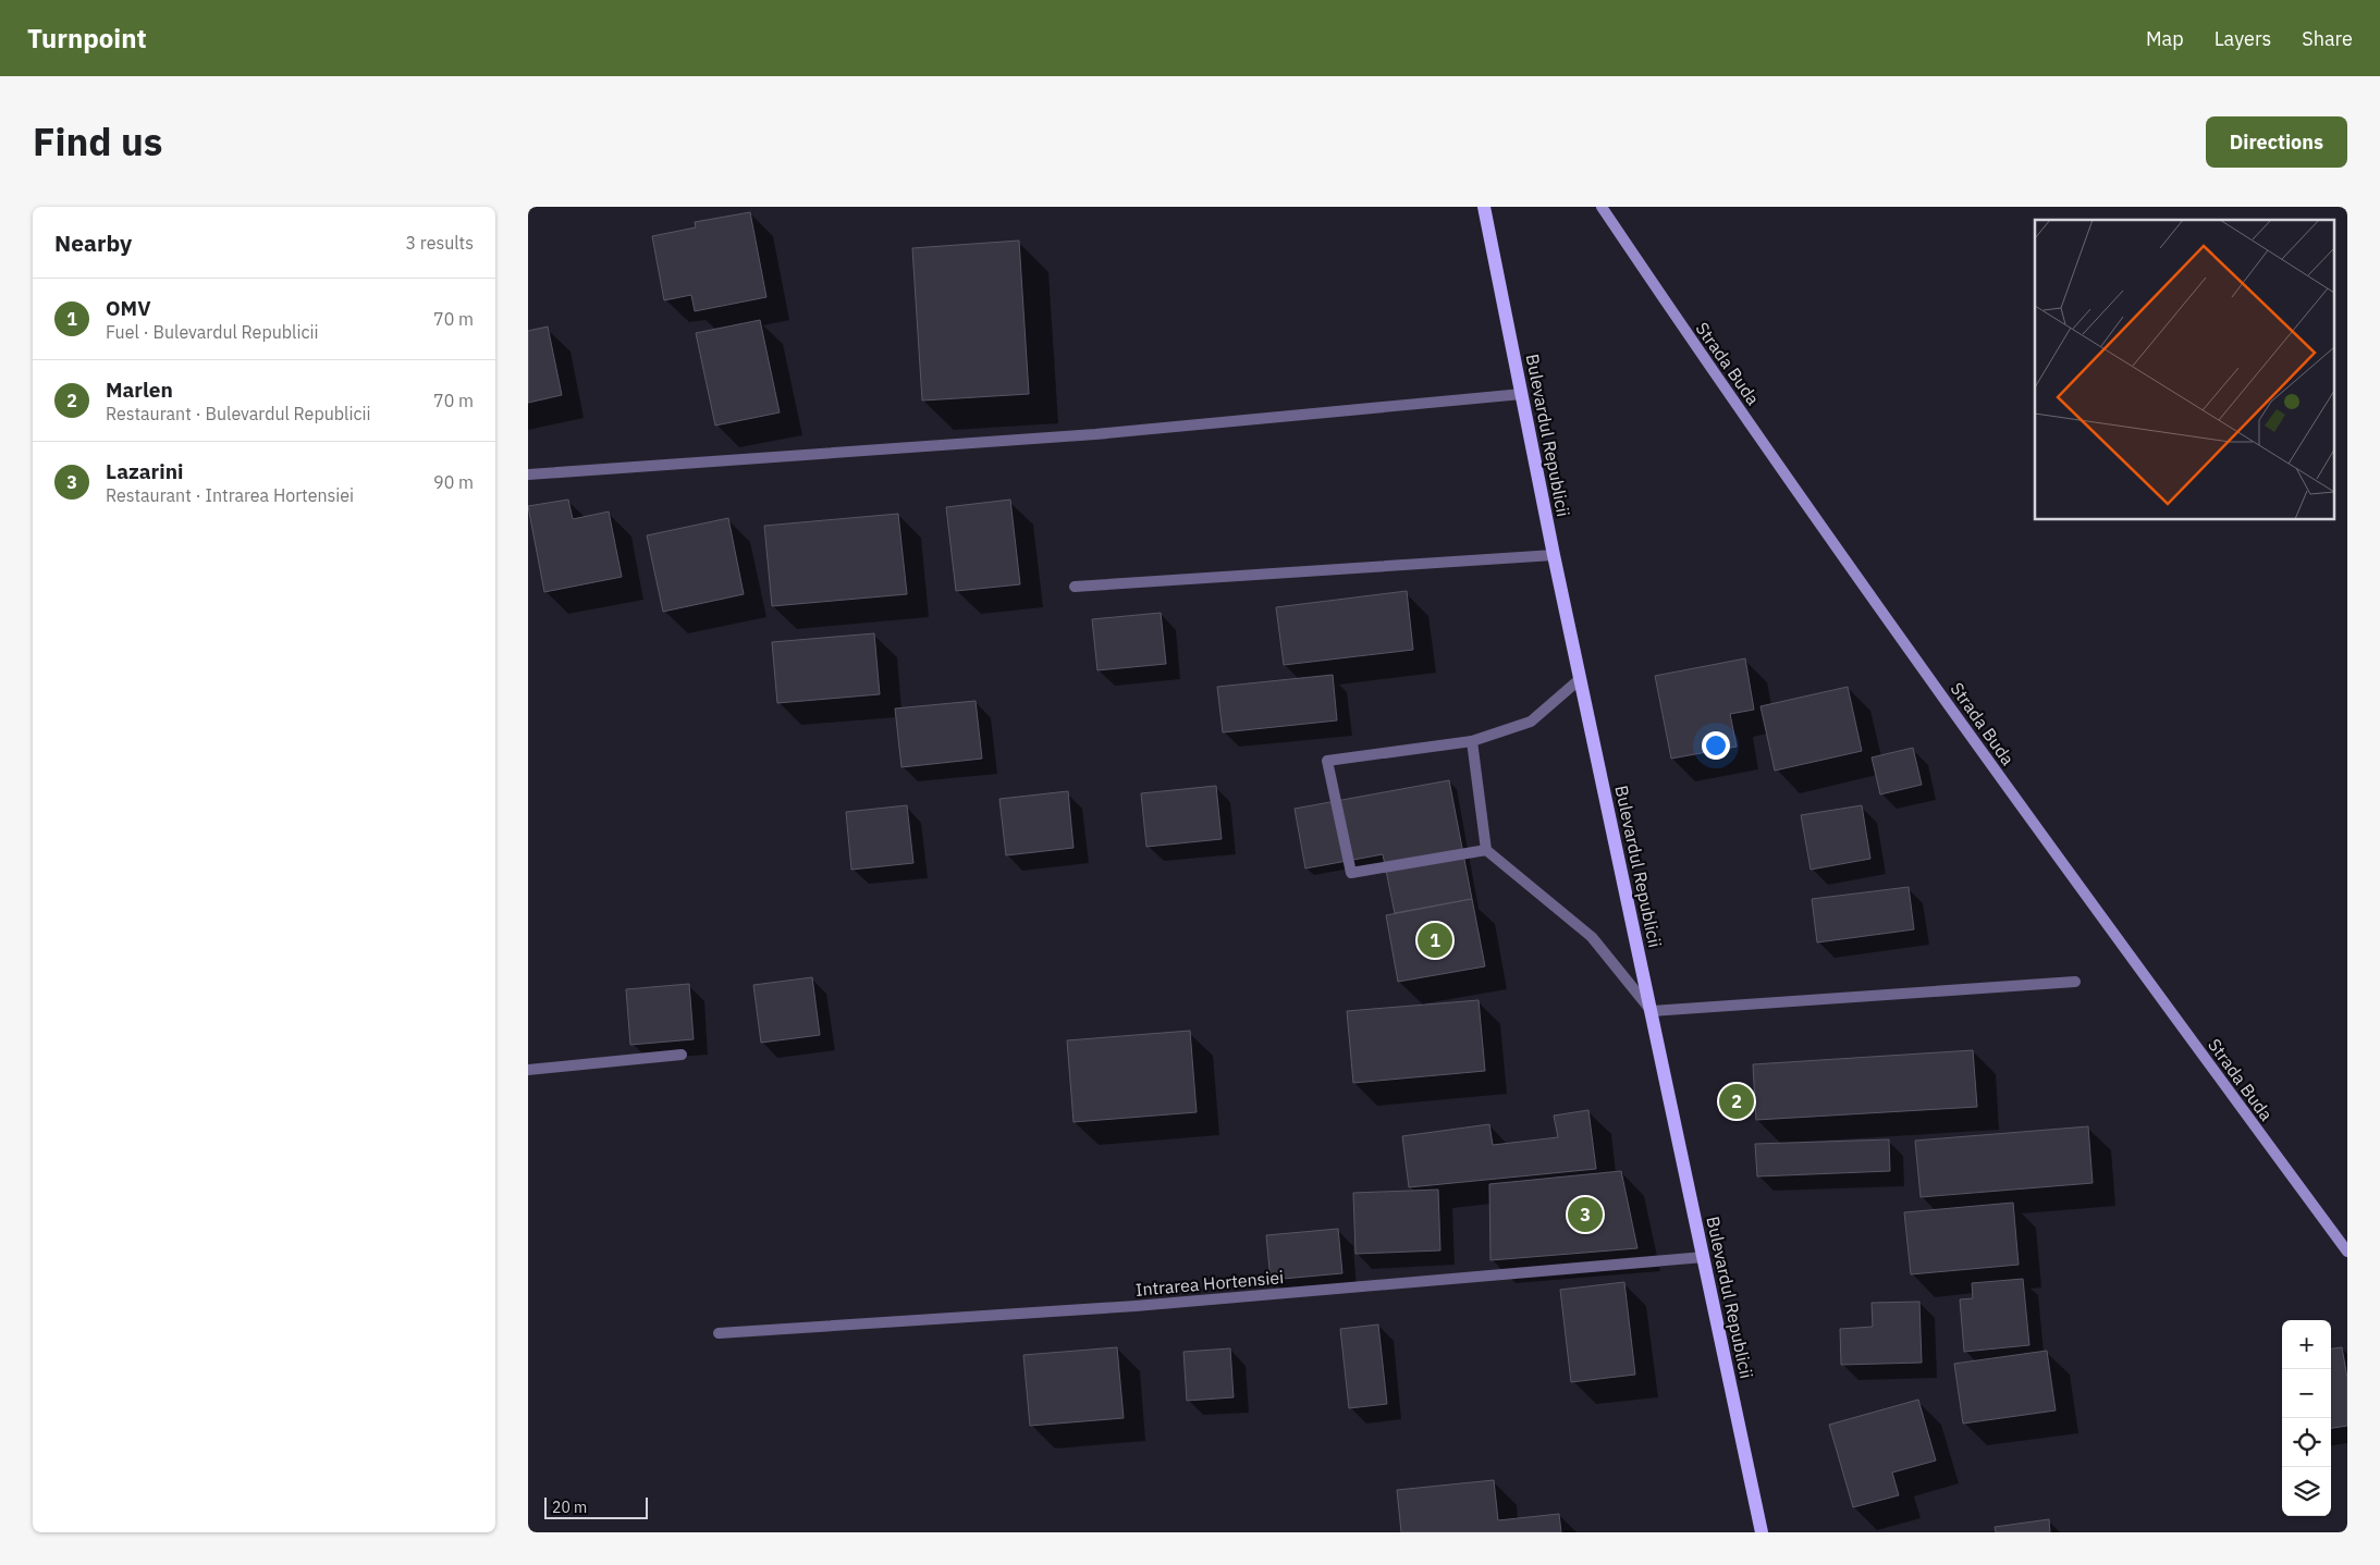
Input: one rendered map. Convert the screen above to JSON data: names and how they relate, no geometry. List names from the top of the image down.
{
  "streets": {
    "main road": ["Strada Buda", "Bulevardul Republicii"],
    "street": ["Intrarea Hortensiei"]
  },
  "crossings": [
    ["Bulevardul Republicii", "Intrarea Hortensiei"]
  ],
  "scale_bar": "20 m",
  "page": {
    "header": "Turnpoint",
    "nav": ["Map", "Layers", "Share"],
    "title": "Find us",
    "buttons": "Directions",
    "heading": ["Nearby", "3 results"],
    "list": [
      {
        "mark": "1",
        "name": "OMV",
        "note": "Fuel · Bulevardul Republicii",
        "value": "70 m"
      },
      {
        "mark": "2",
        "name": "Marlen",
        "note": "Restaurant · Bulevardul Republicii",
        "value": "70 m"
      },
      {
        "mark": "3",
        "name": "Lazarini",
        "note": "Restaurant · Intrarea Hortensiei",
        "value": "90 m"
      }
    ],
    "pins": ["1", "2", "3"],
    "map_buttons": ["+", "−"],
    "scale": "20 m"
  }
}
